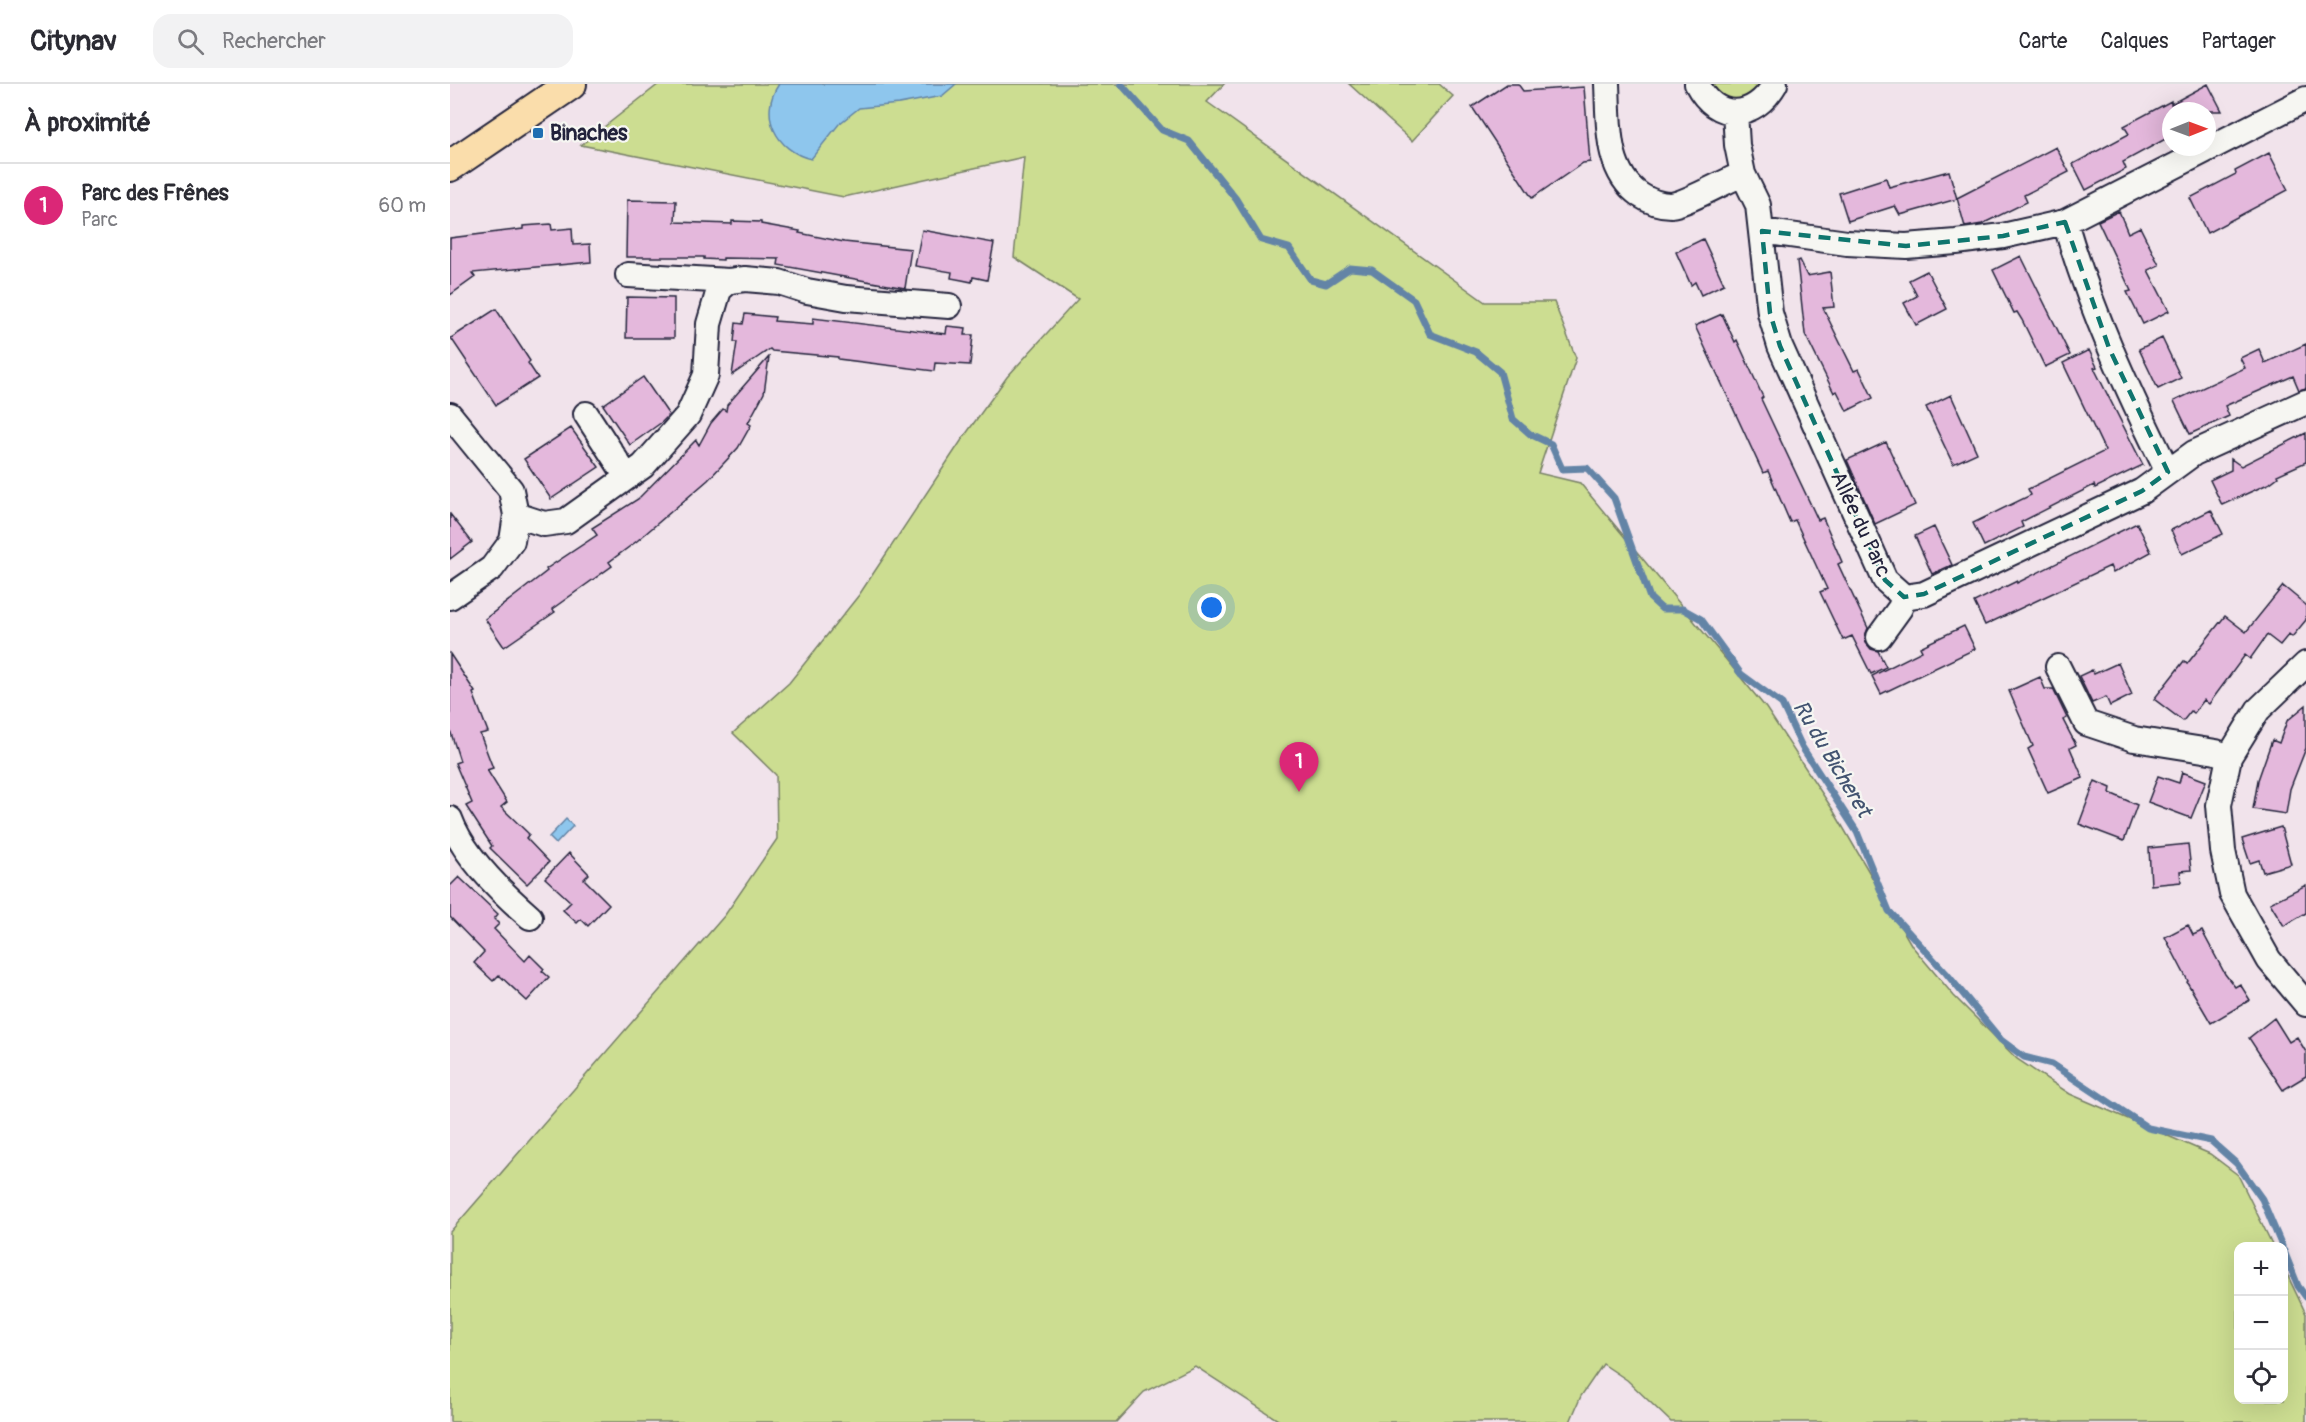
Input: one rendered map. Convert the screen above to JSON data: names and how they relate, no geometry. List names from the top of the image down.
{
  "streets": {
    "street": ["Allée du Parc"]
  },
  "water": ["Ru du Bicheret"],
  "places": {
    "transit": ["Binaches"]
  },
  "north": "right",
  "page": {
    "header": "Citynav",
    "search": "Rechercher",
    "nav": ["Carte", "Calques", "Partager"],
    "heading": "À proximité",
    "list": [
      {
        "mark": "1",
        "name": "Parc des Frênes",
        "note": "Parc",
        "value": "60 m"
      }
    ],
    "pins": "1",
    "map_buttons": ["+", "−"]
  }
}
